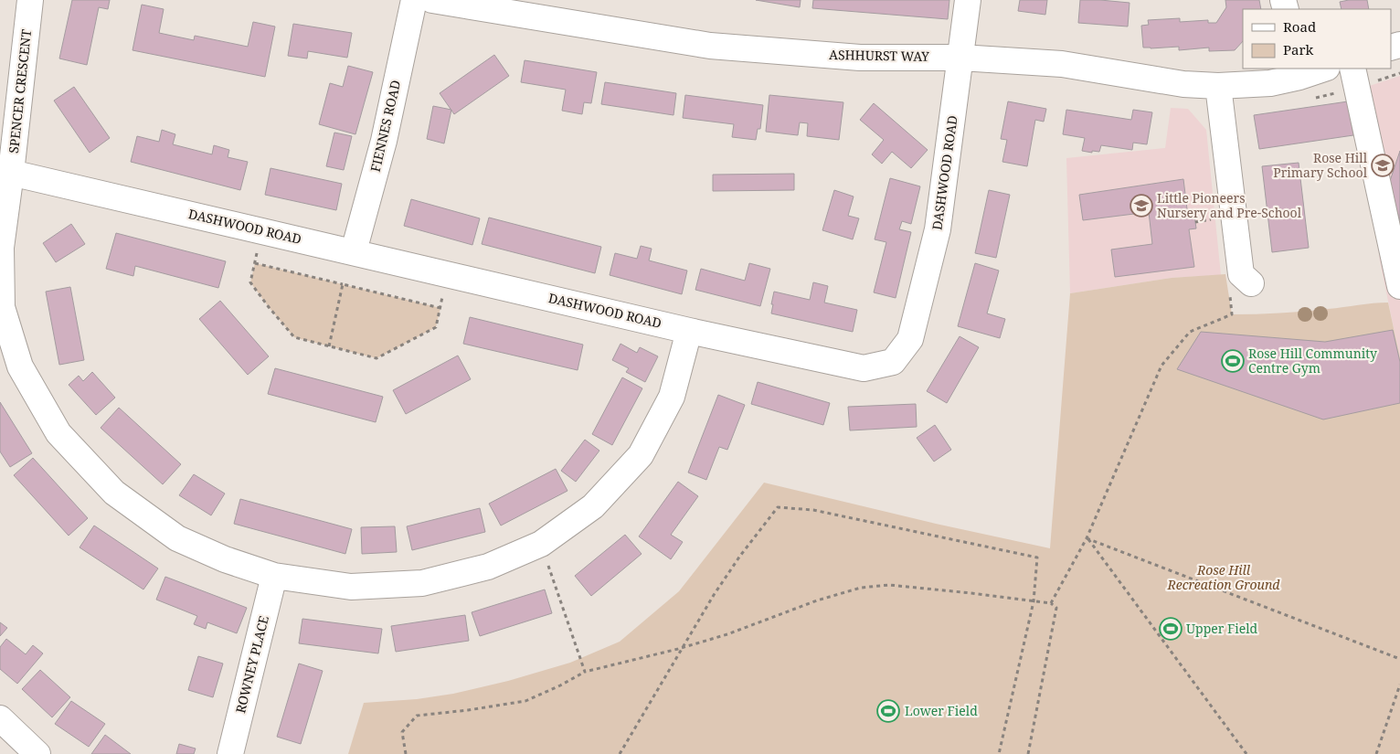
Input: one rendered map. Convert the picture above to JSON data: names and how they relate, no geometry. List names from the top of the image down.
{
  "streets": {
    "street": [
      "ASHHURST WAY",
      "SPENCER CRESCENT",
      "FIENNES ROAD",
      "DASHWOOD ROAD",
      "ROWNEY PLACE"
    ]
  },
  "crossings": [
    ["ASHHURST WAY", "DASHWOOD ROAD"],
    ["SPENCER CRESCENT", "DASHWOOD ROAD"],
    ["SPENCER CRESCENT", "ROWNEY PLACE"],
    ["FIENNES ROAD", "DASHWOOD ROAD"]
  ],
  "parks": ["Rose Hill Recreation Ground"],
  "places": {
    "school or university": ["Rose Hill Primary School", "Little Pioneers Nursery and Pre-School"],
    "sports": ["Rose Hill Community Centre Gym", "Upper Field", "Lower Field"]
  },
  "legend": ["Road", "Park"]
}
